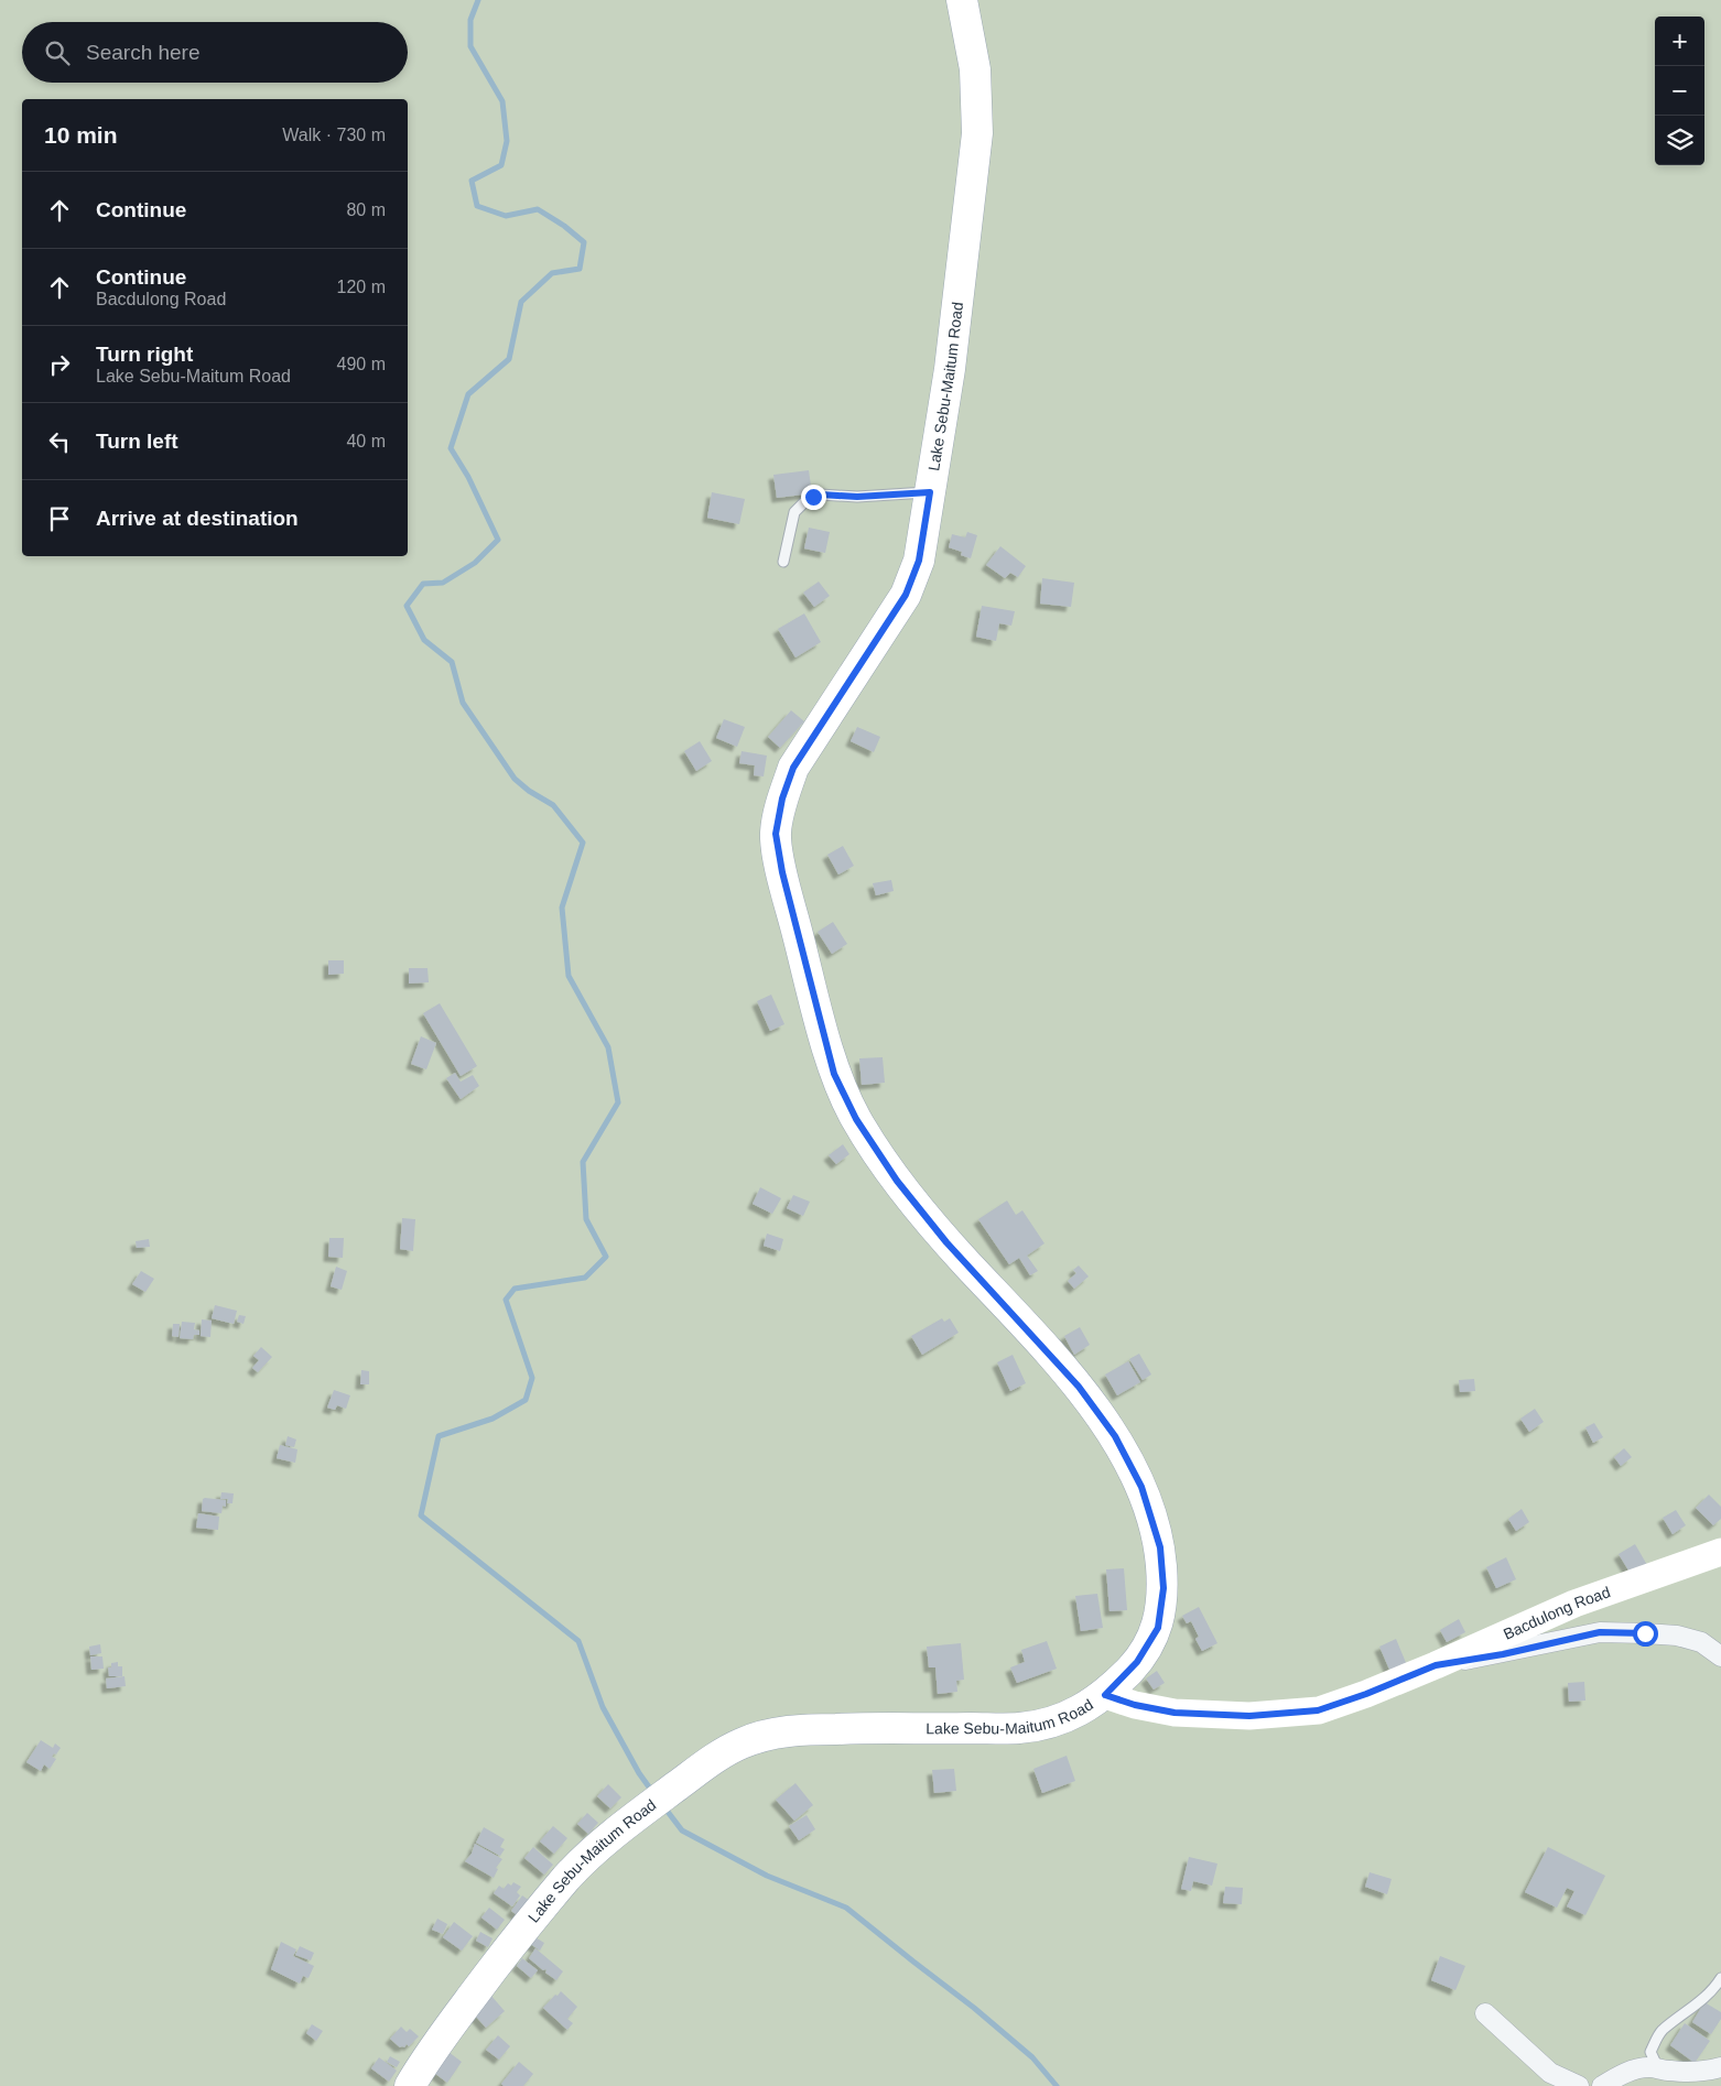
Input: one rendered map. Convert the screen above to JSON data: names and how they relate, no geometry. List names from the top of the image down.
{
  "streets": {
    "main road": ["Lake Sebu-Maitum Road"],
    "street": ["Bacdulong Road"]
  },
  "crossings": [
    ["Lake Sebu-Maitum Road", "Bacdulong Road"]
  ],
  "page": {
    "map_buttons": ["+", "−"],
    "search": "Search here",
    "heading": ["10 min", "Walk · 730 m"],
    "list": [
      ["Continue", "80 m"],
      ["Continue", "Bacdulong Road", "120 m"],
      ["Turn right", "Lake Sebu-Maitum Road", "490 m"],
      ["Turn left", "40 m"],
      "Arrive at destination"
    ]
  }
}
